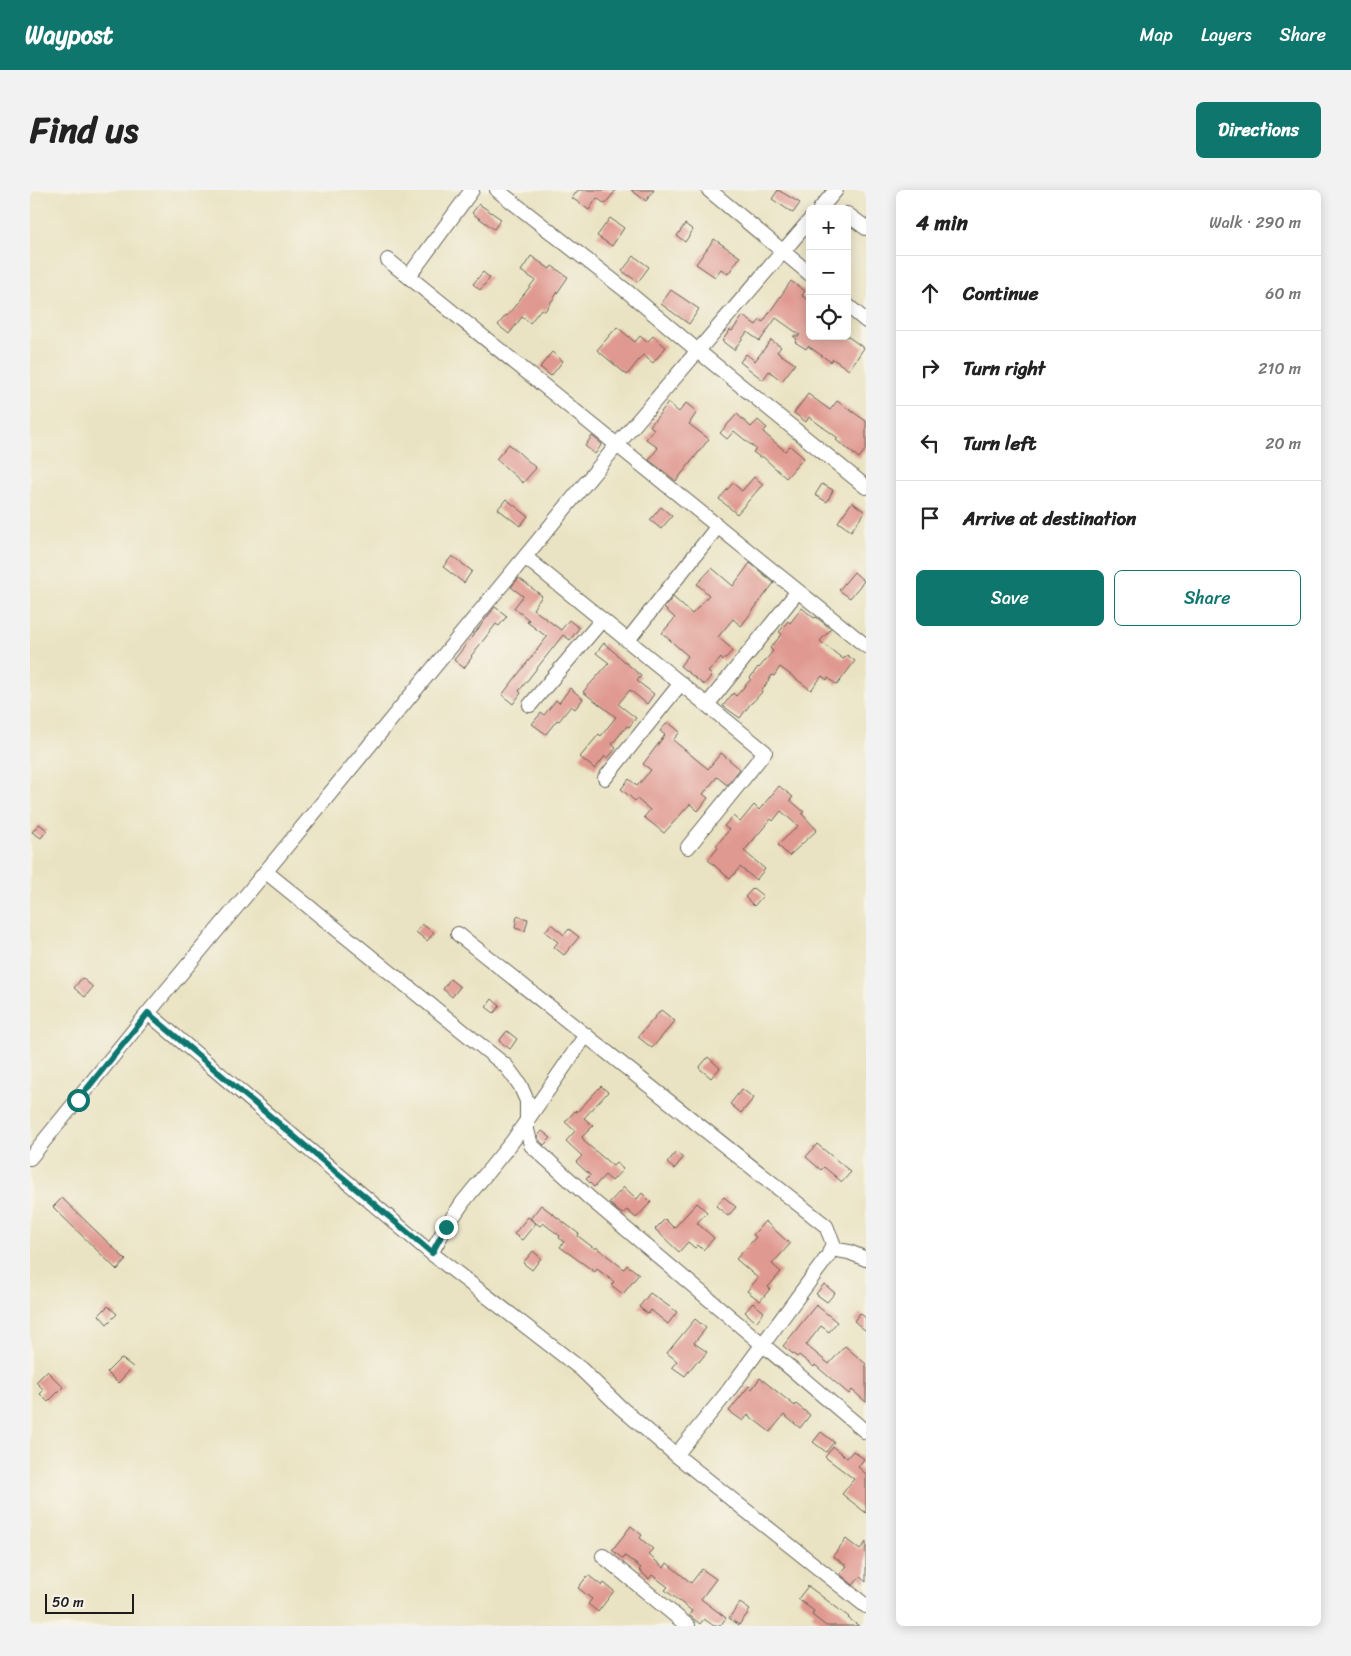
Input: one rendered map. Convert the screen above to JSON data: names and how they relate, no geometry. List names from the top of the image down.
{
  "scale_bar": "50 m",
  "page": {
    "header": "Waypost",
    "nav": ["Map", "Layers", "Share"],
    "title": "Find us",
    "buttons": [
      "Directions",
      ["Save", "Share"]
    ],
    "heading": ["4 min", "Walk · 290 m"],
    "map_buttons": ["+", "−"],
    "list": [
      ["Continue", "60 m"],
      ["Turn right", "210 m"],
      ["Turn left", "20 m"],
      "Arrive at destination"
    ],
    "scale": "50 m"
  }
}
